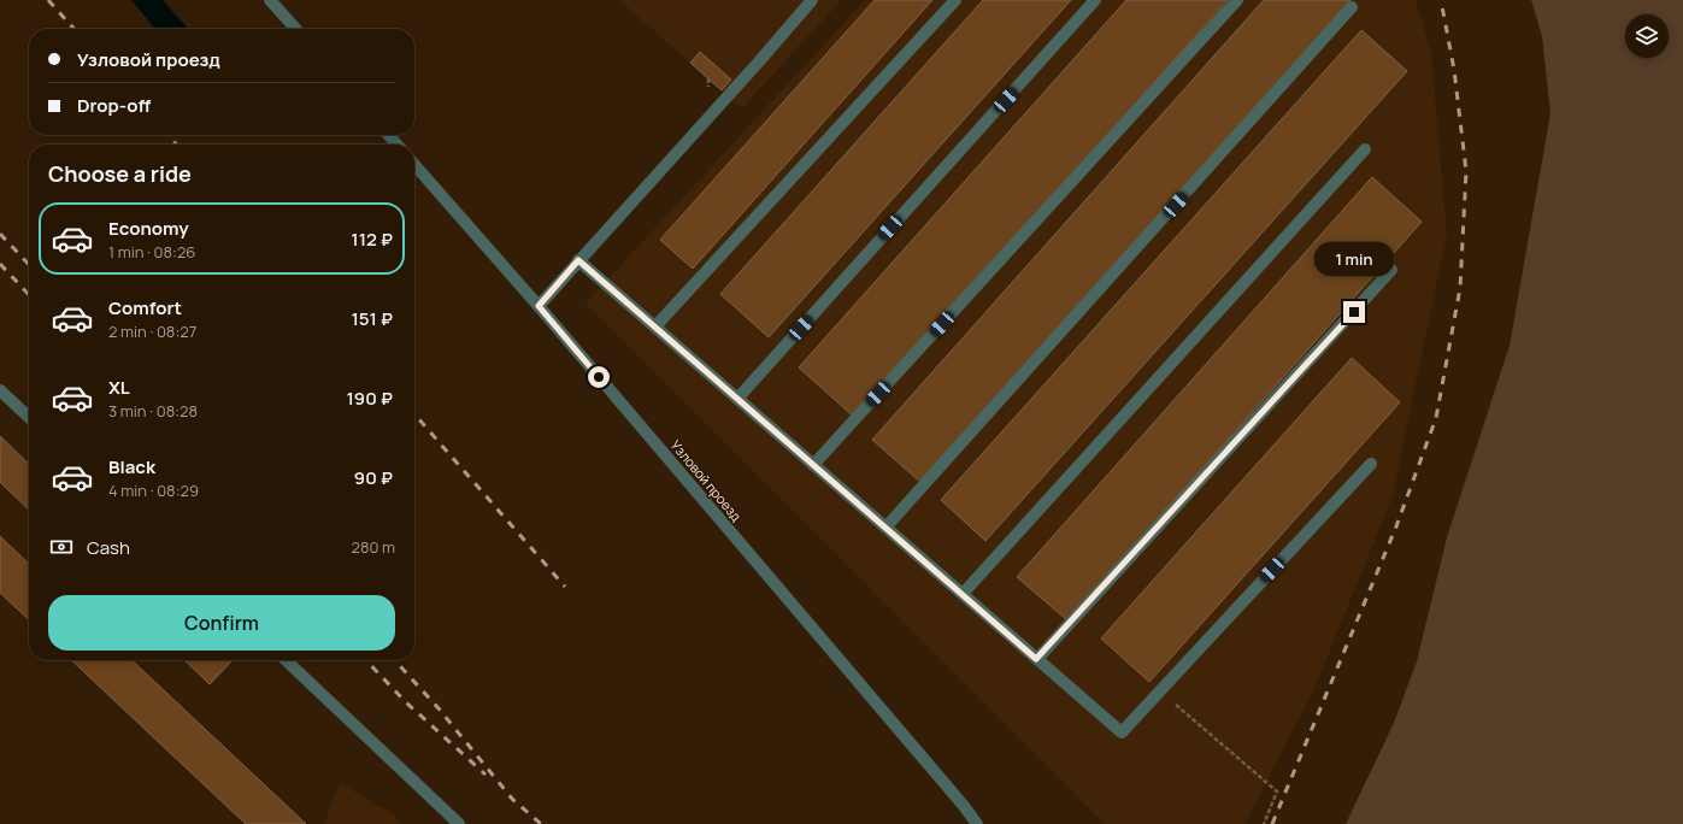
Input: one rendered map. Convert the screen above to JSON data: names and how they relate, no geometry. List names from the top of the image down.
{
  "streets": {
    "street": ["Узловой проезд"]
  },
  "page": {
    "banner": ["Узловой проезд", "Drop-off"],
    "heading": "Choose a ride",
    "list": [
      {
        "name": "Economy",
        "note": "1 min · 08:26",
        "value": "112 ₽"
      },
      {
        "name": "Comfort",
        "note": "2 min · 08:27",
        "value": "151 ₽"
      },
      {
        "name": "XL",
        "note": "3 min · 08:28",
        "value": "190 ₽"
      },
      {
        "name": "Black",
        "note": "4 min · 08:29",
        "value": "90 ₽"
      }
    ],
    "bubble": "1 min",
    "pay": ["Cash", "280 m"],
    "buttons": "Confirm"
  }
}
